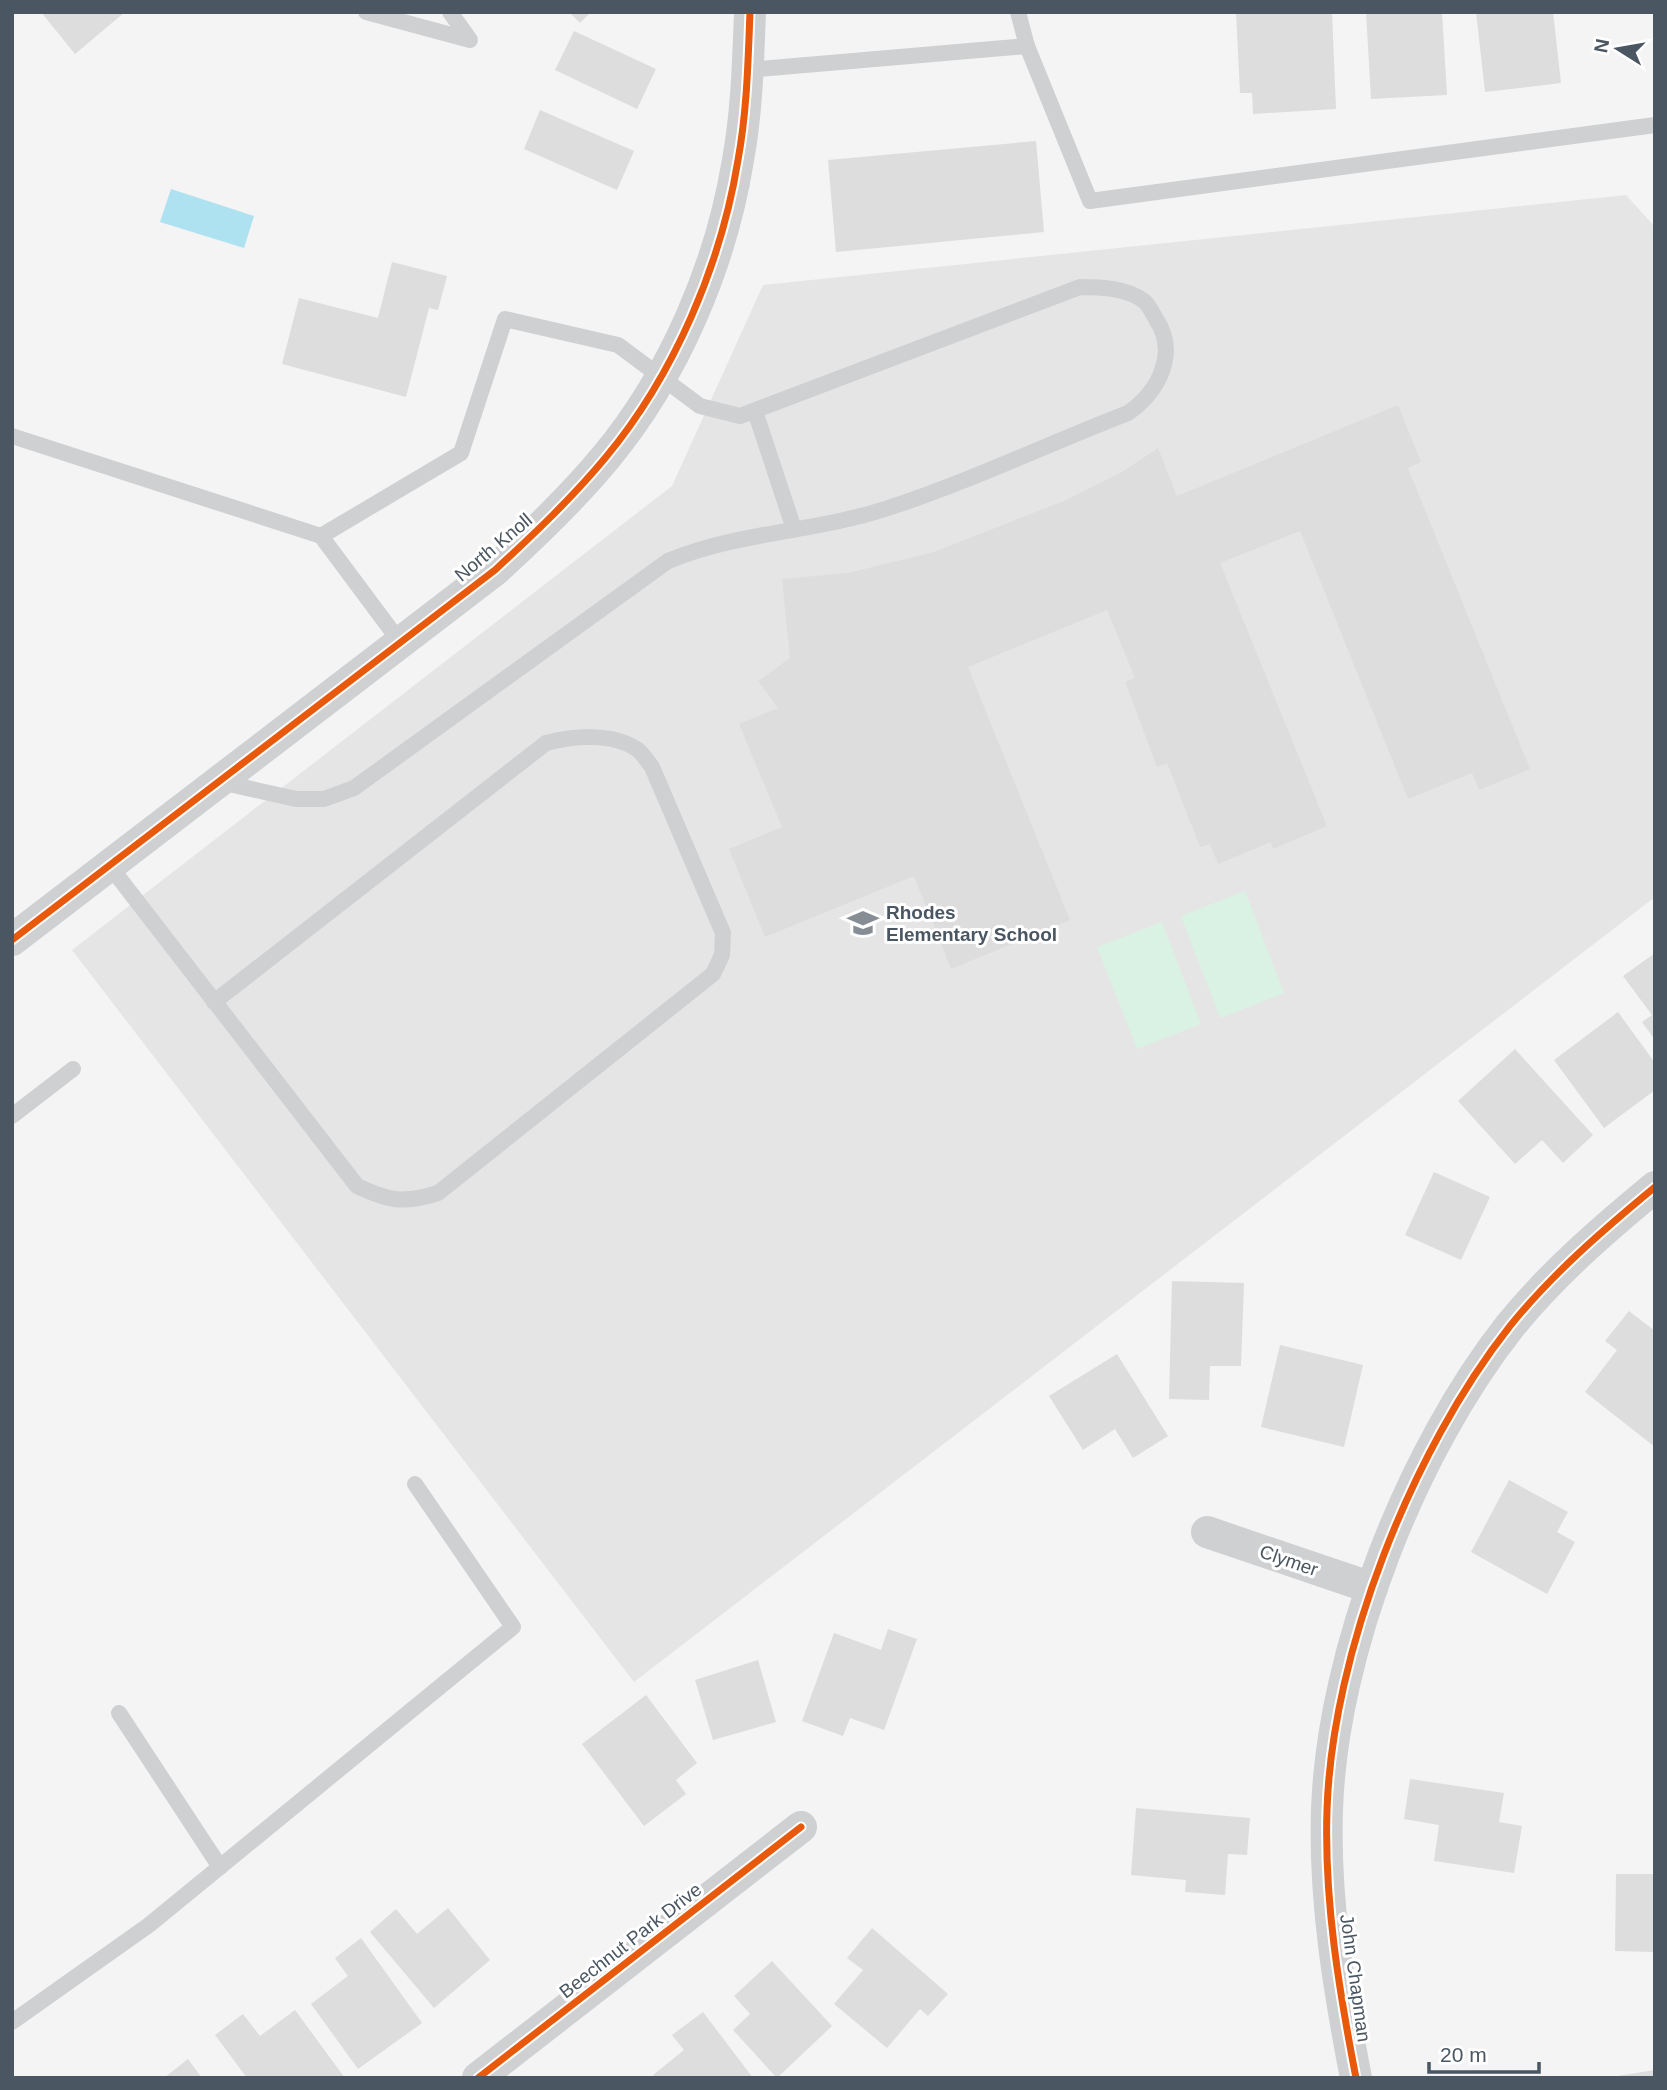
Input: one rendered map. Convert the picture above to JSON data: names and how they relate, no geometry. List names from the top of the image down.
{
  "streets": {
    "street": [
      "North Knoll",
      "Clymer",
      "Beechnut Park Drive",
      "John Chapman"
    ]
  },
  "crossings": [
    ["Clymer", "John Chapman"]
  ],
  "places": {
    "school or university": ["Rhodes Elementary School"]
  },
  "scale_bar": "20 m",
  "north": "left"
}
